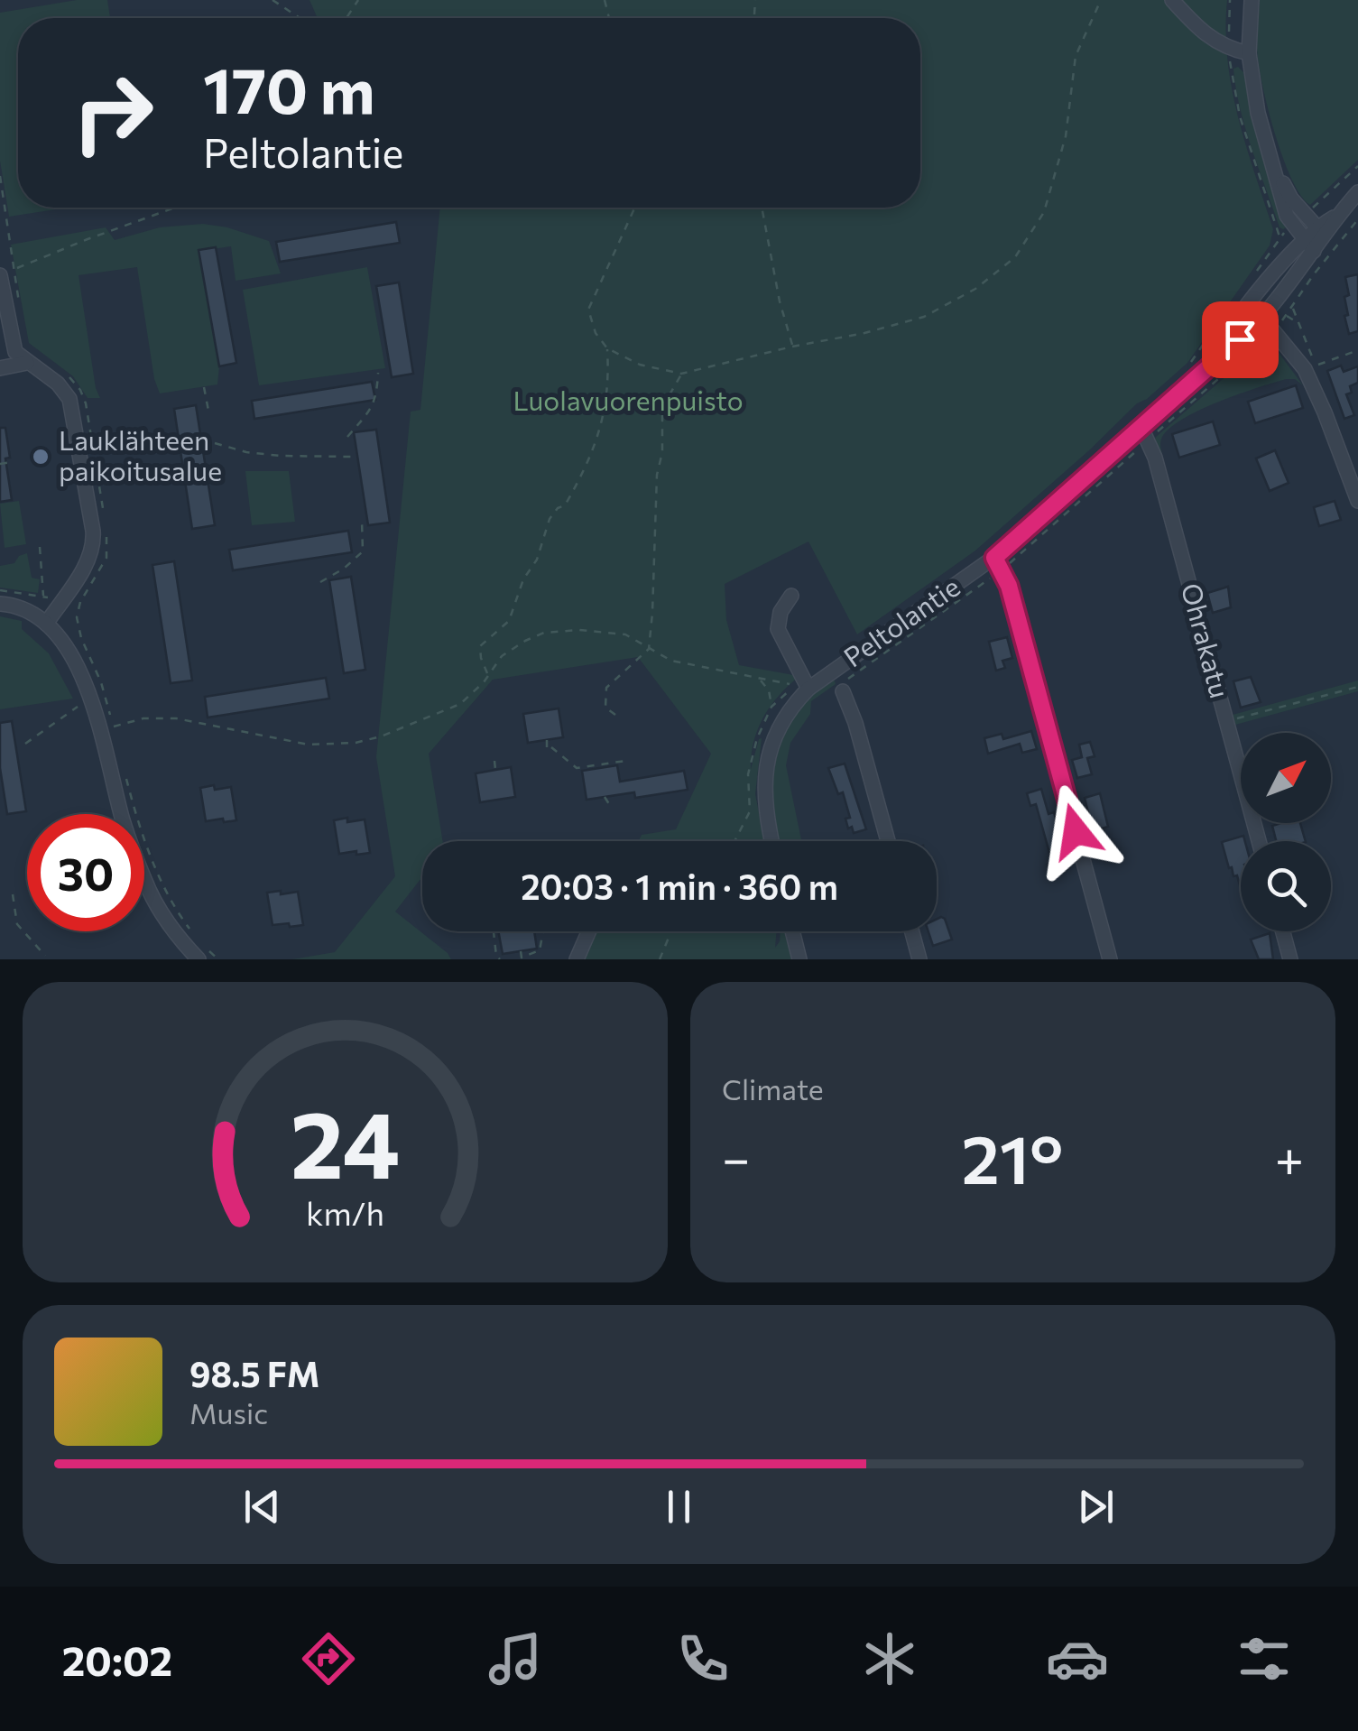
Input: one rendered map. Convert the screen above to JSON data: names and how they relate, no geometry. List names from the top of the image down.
{
  "streets": {
    "street": ["Peltolantie", "Ohrakatu"]
  },
  "crossings": [
    ["Peltolantie", "Ohrakatu"]
  ],
  "parks": ["Luolavuorenpuisto"],
  "places": ["Lauklähteen paikoitusalue"],
  "north": "top right",
  "page": {
    "turn": ["170 m", "Peltolantie"],
    "limit": "30",
    "trip": "20:03 · 1 min · 360 m",
    "tile": "Climate",
    "heat": ["−", "21°", "+"],
    "song": ["98.5 FM", "Music"],
    "tabs": "20:02",
    "gauge": ["24", "km/h"]
  }
}
